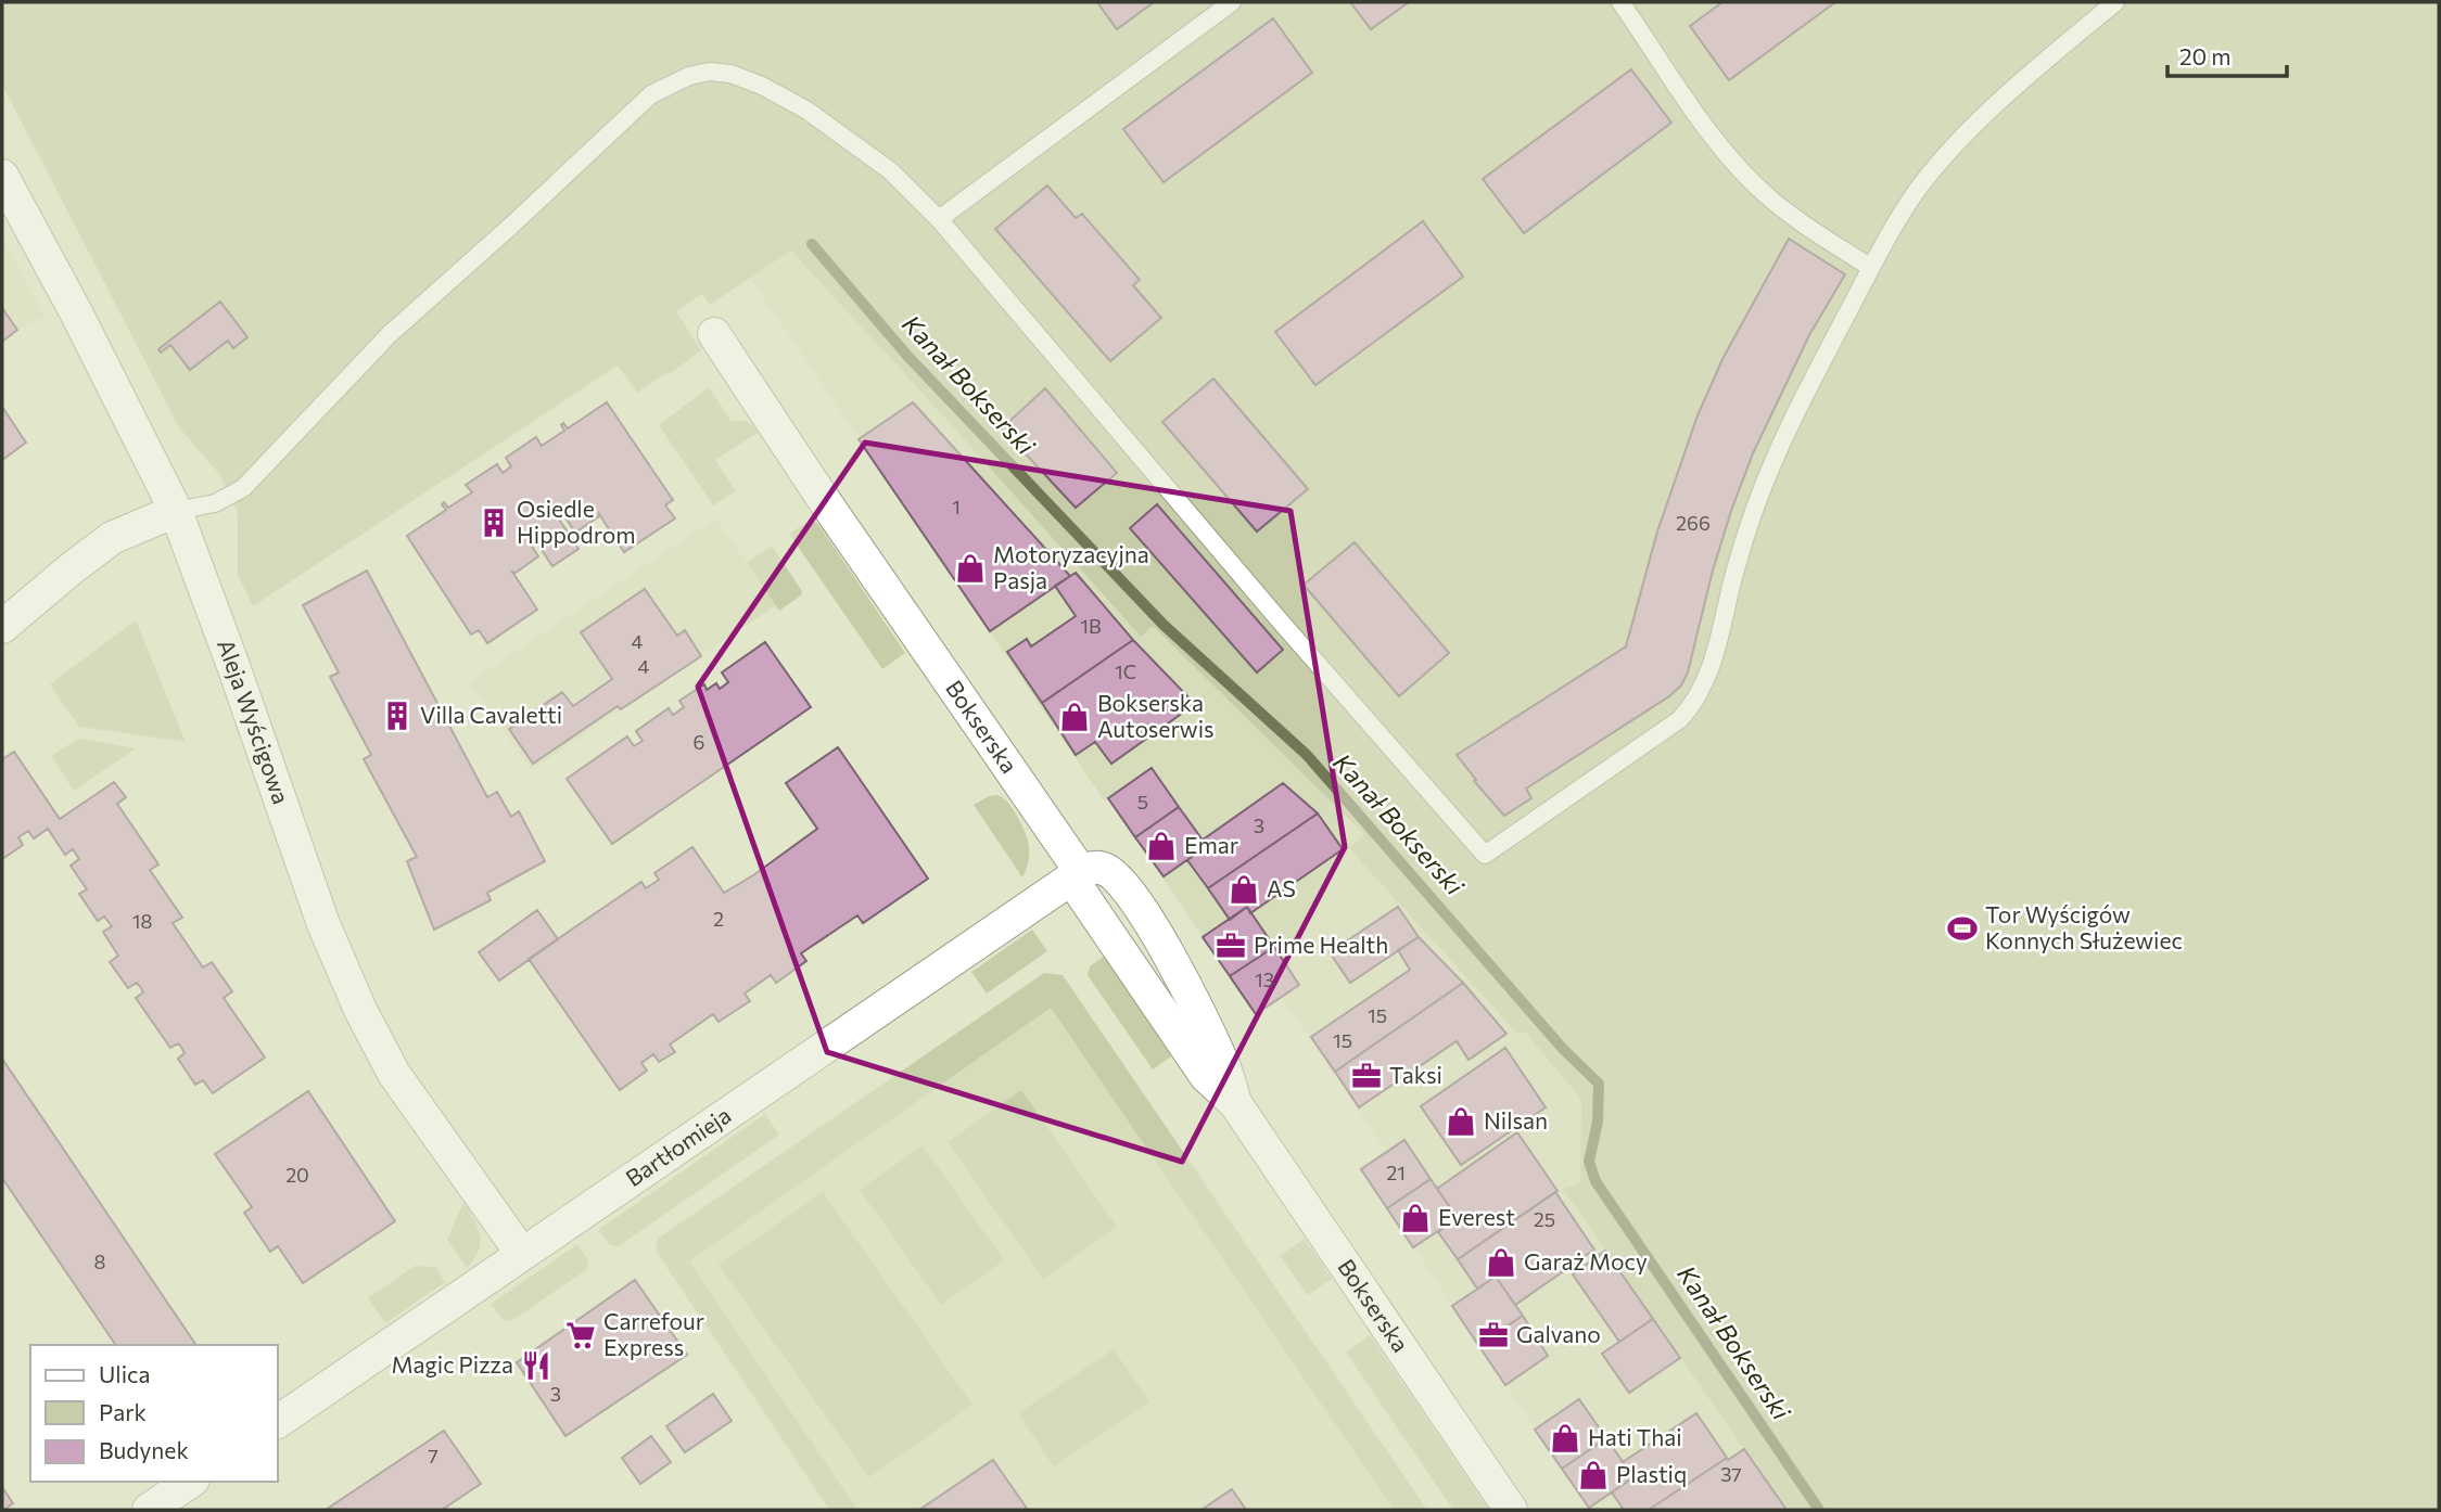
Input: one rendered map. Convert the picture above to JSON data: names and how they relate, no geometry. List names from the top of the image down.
{
  "streets": {
    "street": ["Aleja Wyścigowa", "Bokserska", "Bartłomieja"]
  },
  "crossings": [
    ["Aleja Wyścigowa", "Bartłomieja"],
    ["Bokserska", "Bartłomieja"]
  ],
  "water": ["Kanał Bokserski"],
  "places": {
    "building": ["Osiedle Hippodrom", "Villa Cavaletti"],
    "shop": [
      "Motoryzacyjna Pasja",
      "Bokserska Autoserwis",
      "Emar",
      "AS",
      "Nilsan",
      "Everest",
      "Garaż Mocy",
      "Hati Thai",
      "Plastiq"
    ],
    "sports": ["Tor Wyścigów Konnych Służewiec"],
    "office": ["Prime Health", "Taksi", "Galvano"],
    "supermarket": ["Carrefour Express"],
    "restaurant": ["Magic Pizza"]
  },
  "house_numbers": [
    "1",
    "266",
    "1B",
    "4",
    "4",
    "1C",
    "6",
    "5",
    "3",
    "2",
    "18",
    "13",
    "15",
    "15",
    "21",
    "20",
    "25",
    "8",
    "3",
    "7",
    "37"
  ],
  "legend": ["Ulica", "Park", "Budynek"],
  "scale_bar": "20 m"
}
